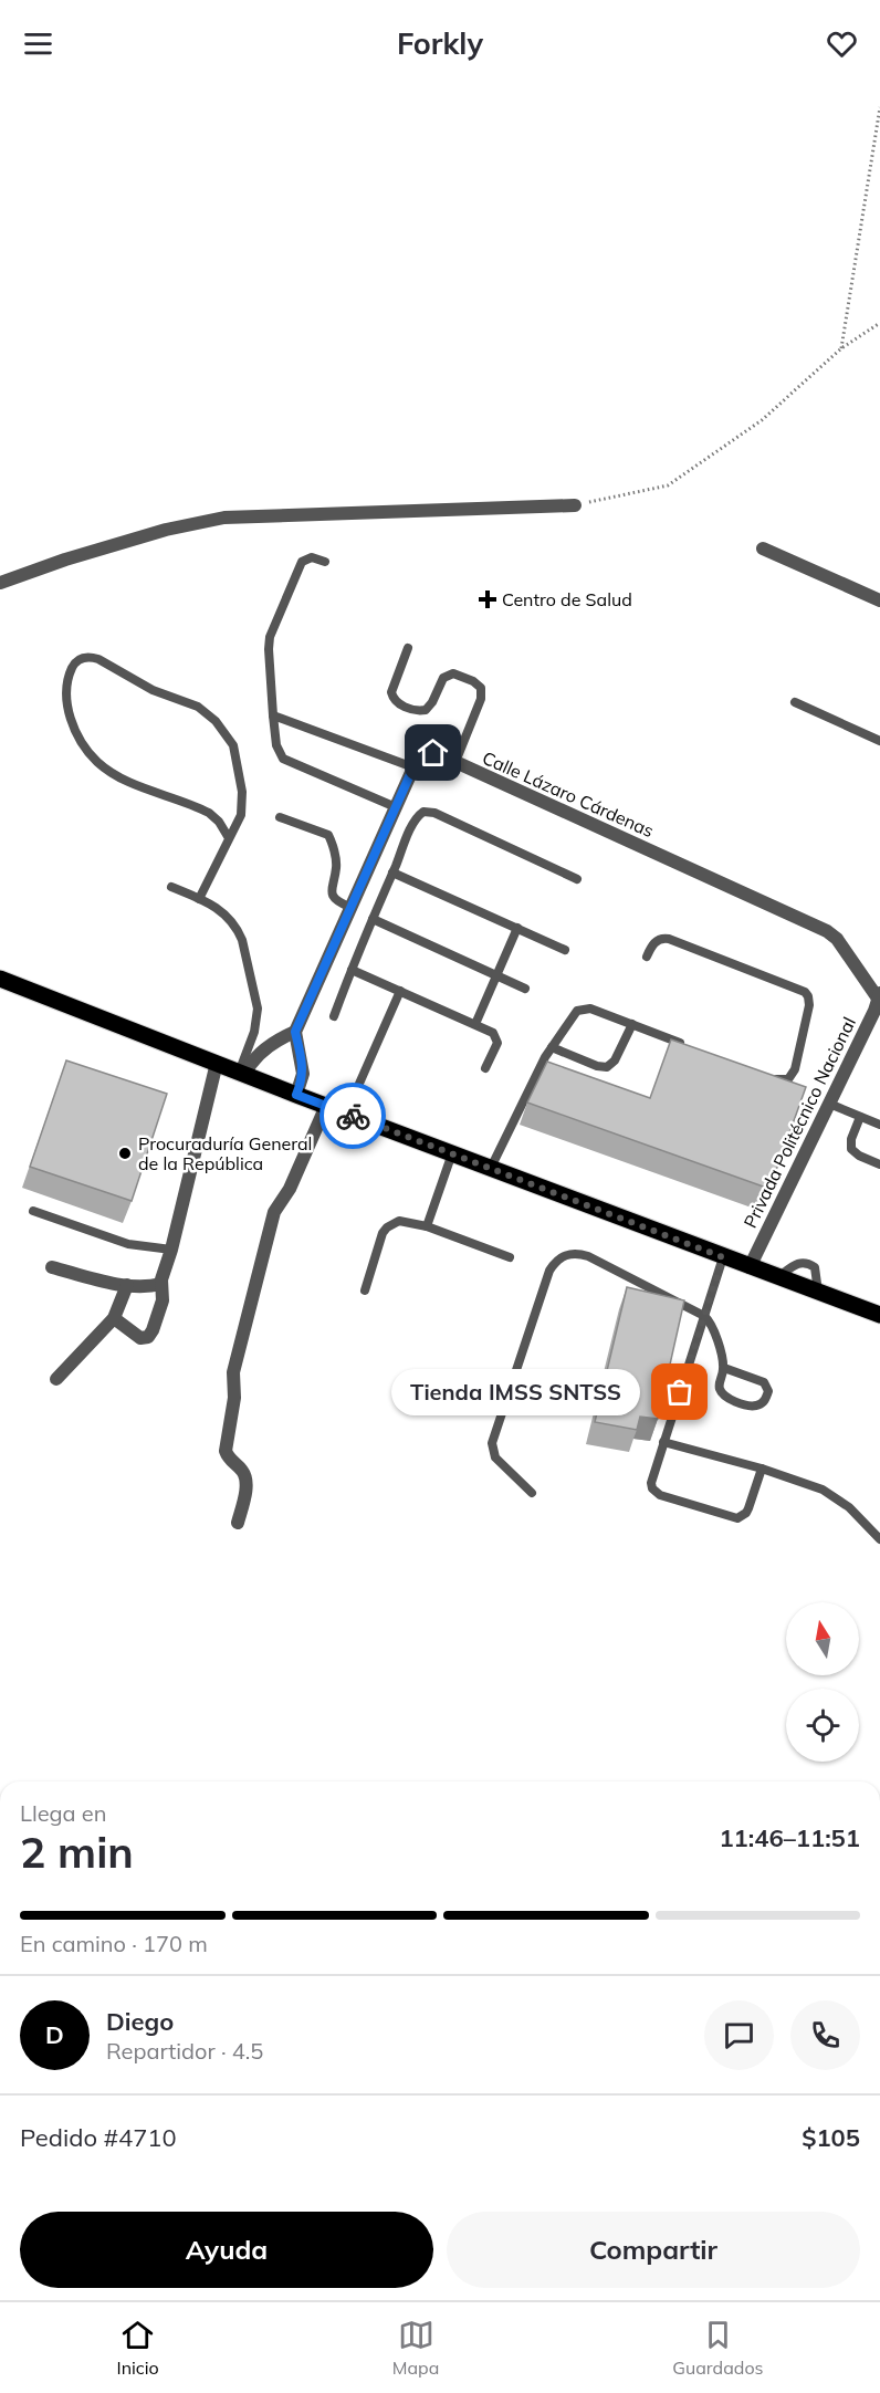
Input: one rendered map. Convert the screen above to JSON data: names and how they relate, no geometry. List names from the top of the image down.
{
  "streets": {
    "street": ["Calle Lázaro Cárdenas", "Privada Politécnico Nacional"]
  },
  "crossings": [
    ["Calle Lázaro Cárdenas", "Privada Politécnico Nacional"]
  ],
  "places": {
    "health": ["Centro de Salud"],
    "other": ["Procuraduría General de la República", "Tienda IMSS SNTSS"]
  },
  "north": "top",
  "page": {
    "header": "Forkly",
    "bubble": "Tienda IMSS SNTSS",
    "heading": ["2 min", "Llega en", "11:46–11:51"],
    "panel": [
      "Diego",
      "Repartidor · 4.5",
      "Pedido #4710",
      "$105"
    ],
    "bar": "En camino · 170 m",
    "round": "D",
    "buttons": ["Ayuda", "Compartir"],
    "tabs": ["Inicio", "Mapa", "Guardados"]
  }
}
